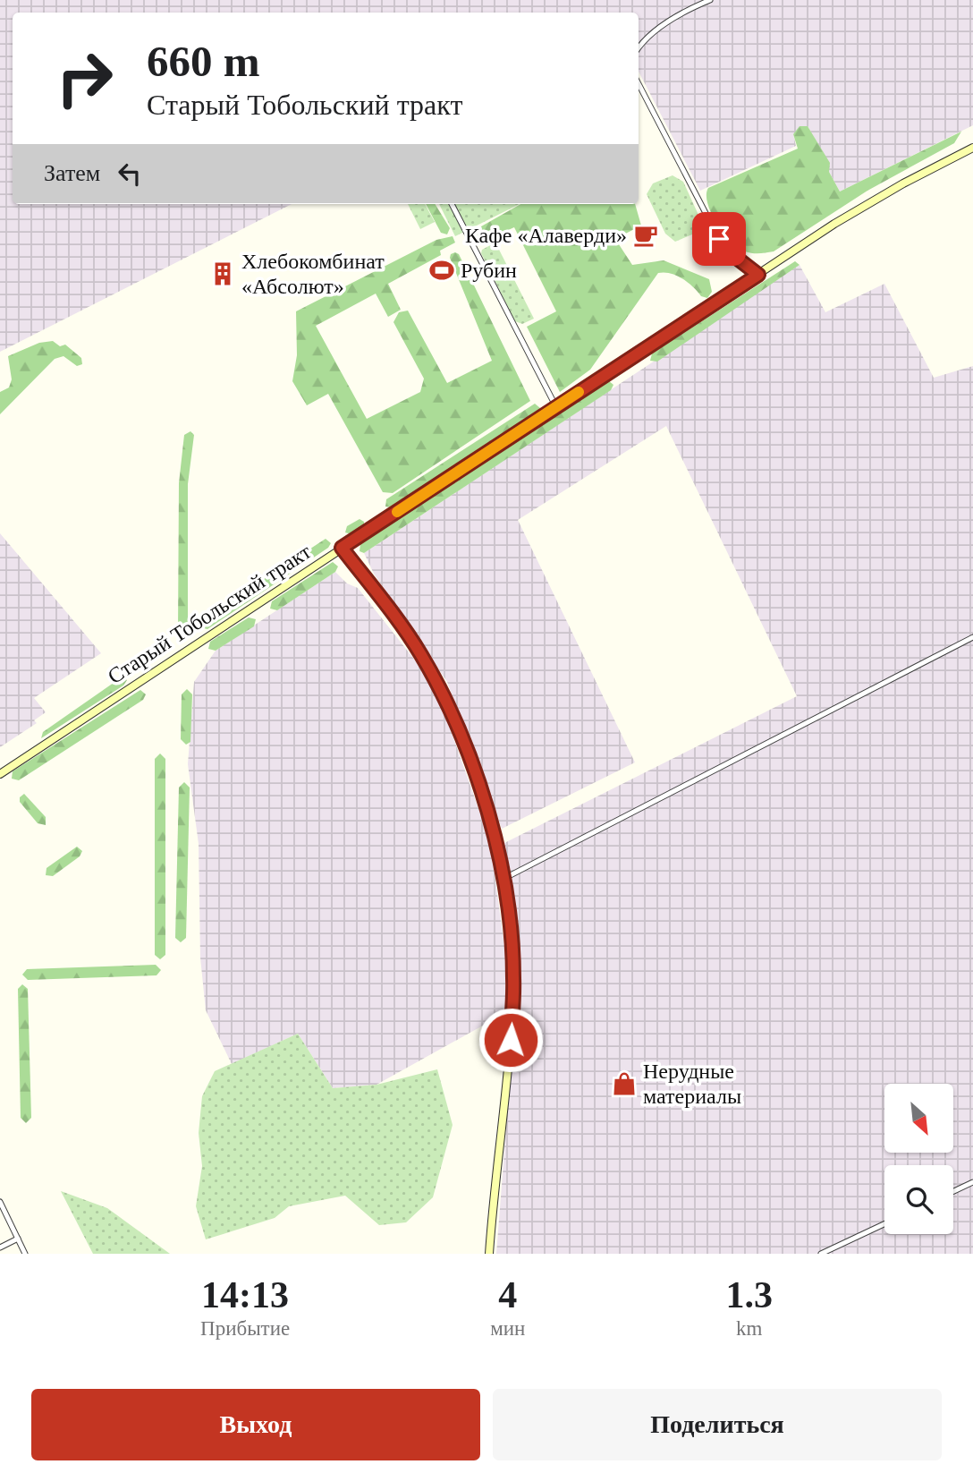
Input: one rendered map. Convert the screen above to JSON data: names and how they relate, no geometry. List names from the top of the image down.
{
  "streets": {
    "street": ["Старый Тобольский тракт"]
  },
  "places": {
    "cafe": ["Кафе «Алаверди»"],
    "sports": ["Рубин"],
    "building": ["Хлебокомбинат «Абсолют»"],
    "shop": ["Нерудные материалы"]
  },
  "north": "bottom right",
  "page": {
    "turn": ["660 m", "Старый Тобольский тракт"],
    "then": "Затем",
    "eta": [
      "14:13",
      "Прибытие",
      "4",
      "мин",
      "1.3",
      "km"
    ],
    "buttons": ["Выход", "Поделиться"]
  }
}
